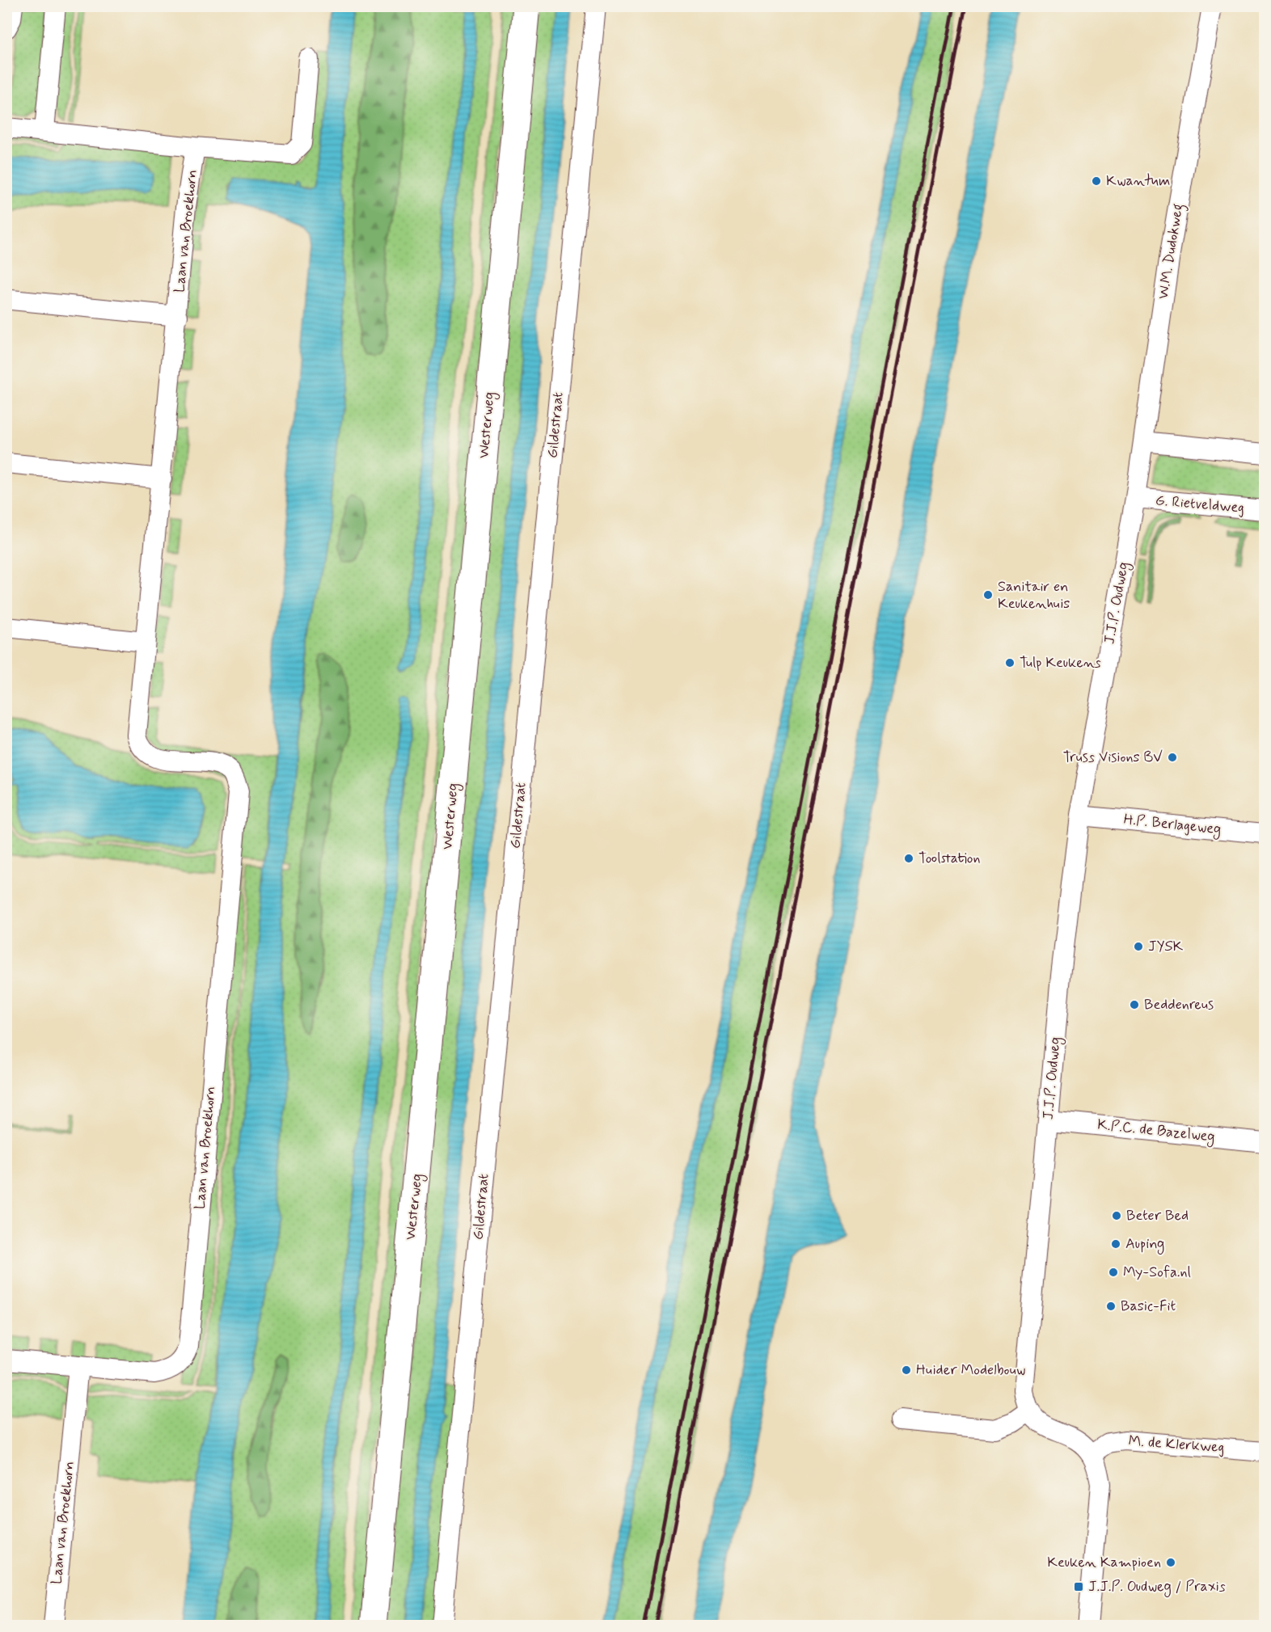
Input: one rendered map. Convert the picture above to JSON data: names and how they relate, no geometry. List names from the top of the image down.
{
  "streets": {
    "main road": ["Westerweg"],
    "street": [
      "Laan van Broekhorn",
      "W.M. Dudokweg",
      "Gildestraat",
      "G. Rietveldweg",
      "J.J.P. Oudweg",
      "H.P. Berlageweg",
      "K.P.C. de Bazelweg",
      "M. de Klerkweg"
    ]
  },
  "crossings": [
    ["W.M. Dudokweg", "G. Rietveldweg"],
    ["W.M. Dudokweg", "J.J.P. Oudweg"],
    ["G. Rietveldweg", "J.J.P. Oudweg"],
    ["J.J.P. Oudweg", "H.P. Berlageweg"],
    ["J.J.P. Oudweg", "K.P.C. de Bazelweg"]
  ],
  "places": {
    "other": [
      "Kwantum",
      "Sanitair en Keukenhuis",
      "Tulp Keukens",
      "Truss Visions BV",
      "Toolstation",
      "JYSK",
      "Beddenreus",
      "Beter Bed",
      "Auping",
      "My-Sofa.nl",
      "Basic-Fit",
      "Huider Modelbouw",
      "Keuken Kampioen"
    ],
    "transit": ["J.J.P. Oudweg / Praxis"]
  }
}
